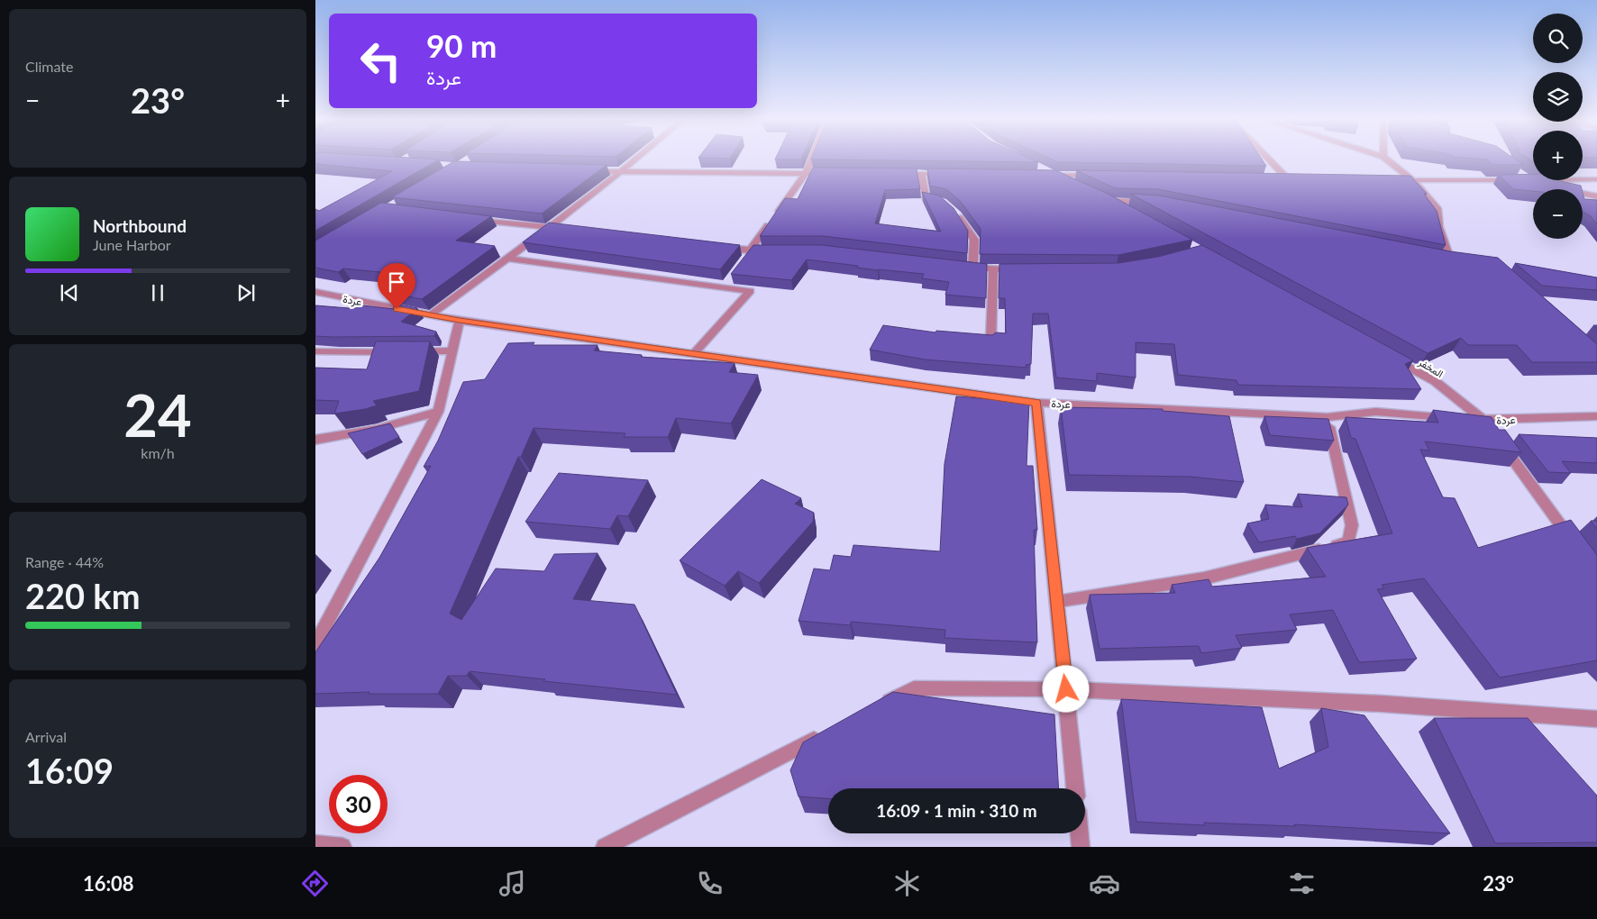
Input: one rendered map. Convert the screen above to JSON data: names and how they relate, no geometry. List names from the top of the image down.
{
  "streets": {
    "street": ["عردة", "المخفر"]
  },
  "crossings": [
    ["عردة", "المخفر"]
  ],
  "page": {
    "tile": [
      "Climate",
      ["24", "km/h"],
      ["Range · 44%", "220 km"],
      ["Arrival", "16:09"]
    ],
    "map_buttons": ["+", "−"],
    "turn": ["90 m", "عردة"],
    "heat": ["−", "23°", "+"],
    "song": ["Northbound", "June Harbor"],
    "limit": "30",
    "trip": "16:09 · 1 min · 310 m",
    "tabs": ["16:08", "23°"]
  }
}
